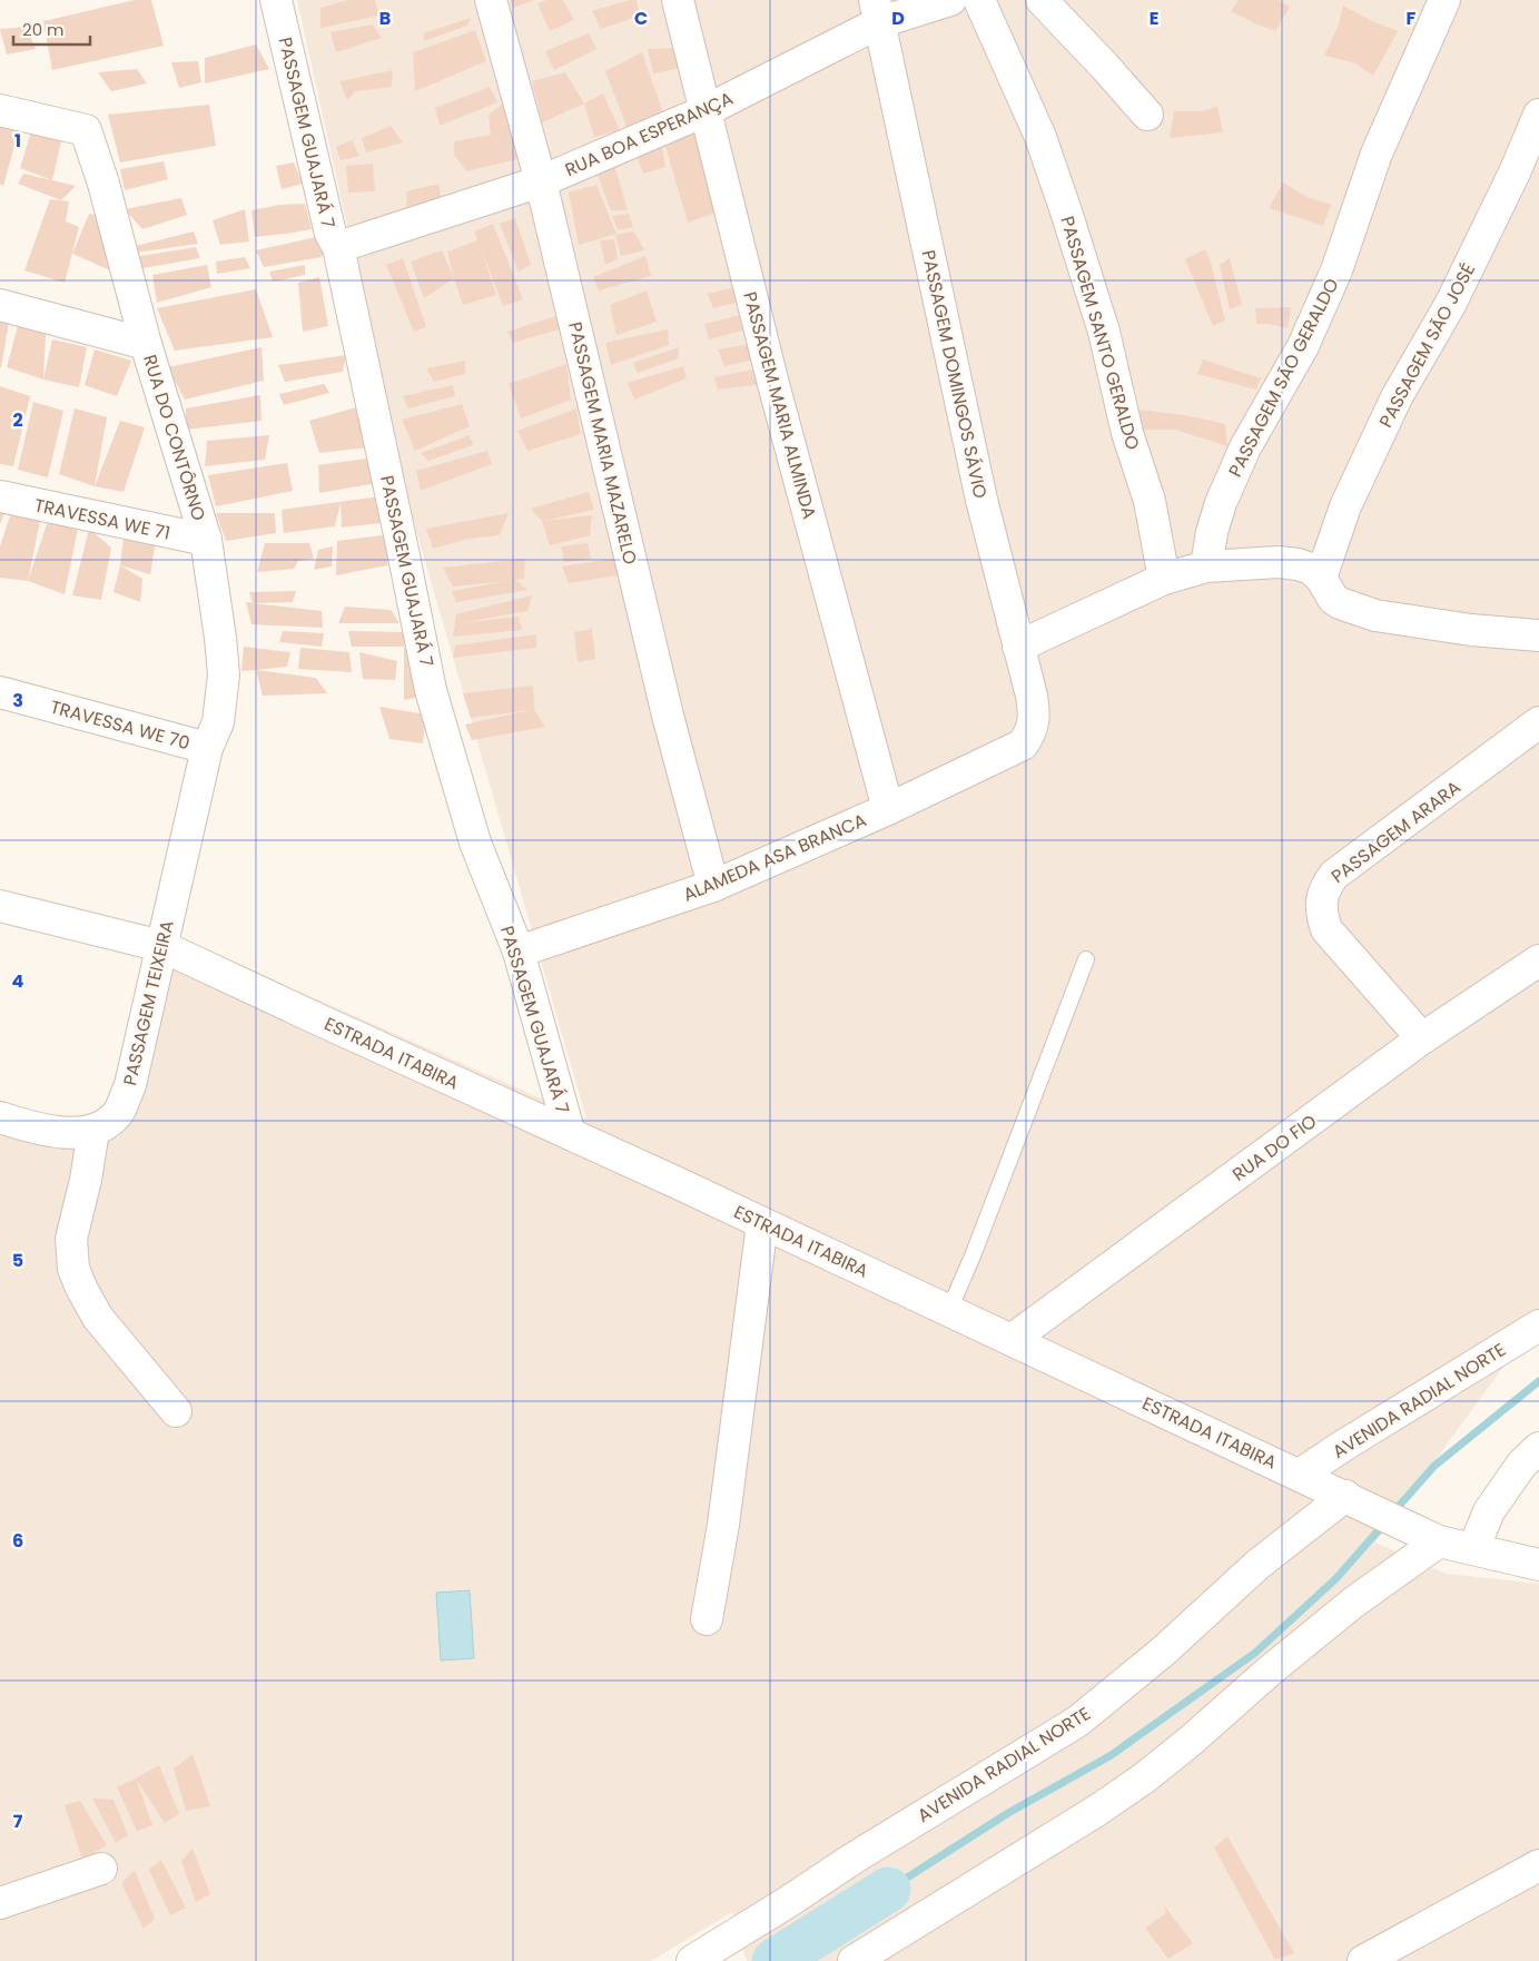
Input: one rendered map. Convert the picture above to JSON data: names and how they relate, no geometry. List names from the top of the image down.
{
  "streets": {
    "street": [
      "PASSAGEM GUAJARÁ 7",
      "RUA BOA ESPERANÇA",
      "PASSAGEM SANTO GERALDO",
      "PASSAGEM SÃO JOSÉ",
      "PASSAGEM DOMINGOS SÁVIO",
      "PASSAGEM SÃO GERALDO",
      "PASSAGEM MARIA ALMINDA",
      "RUA DO CONTÔRNO",
      "PASSAGEM MARIA MAZARELO",
      "TRAVESSA WE 71",
      "TRAVESSA WE 70",
      "PASSAGEM ARARA",
      "ALAMEDA ASA BRANCA",
      "PASSAGEM TEIXEIRA",
      "ESTRADA ITABIRA",
      "RUA DO FIO",
      "AVENIDA RADIAL NORTE"
    ]
  },
  "crossings": [
    ["PASSAGEM GUAJARÁ 7", "RUA BOA ESPERANÇA"],
    ["PASSAGEM GUAJARÁ 7", "ALAMEDA ASA BRANCA"],
    ["PASSAGEM GUAJARÁ 7", "ESTRADA ITABIRA"],
    ["RUA BOA ESPERANÇA", "PASSAGEM DOMINGOS SÁVIO"],
    ["RUA BOA ESPERANÇA", "PASSAGEM MARIA ALMINDA"],
    ["RUA BOA ESPERANÇA", "PASSAGEM MARIA MAZARELO"],
    ["PASSAGEM DOMINGOS SÁVIO", "ALAMEDA ASA BRANCA"],
    ["PASSAGEM MARIA ALMINDA", "ALAMEDA ASA BRANCA"],
    ["RUA DO CONTÔRNO", "TRAVESSA WE 71"],
    ["RUA DO CONTÔRNO", "TRAVESSA WE 70"],
    ["RUA DO CONTÔRNO", "PASSAGEM TEIXEIRA"],
    ["PASSAGEM MARIA MAZARELO", "ALAMEDA ASA BRANCA"],
    ["TRAVESSA WE 70", "PASSAGEM TEIXEIRA"],
    ["PASSAGEM ARARA", "RUA DO FIO"],
    ["PASSAGEM TEIXEIRA", "ESTRADA ITABIRA"],
    ["ESTRADA ITABIRA", "RUA DO FIO"],
    ["ESTRADA ITABIRA", "AVENIDA RADIAL NORTE"]
  ],
  "scale_bar": "20 m",
  "grid": {
    "columns": [
      "B",
      "C",
      "D",
      "E",
      "F"
    ],
    "rows": [
      "1",
      "2",
      "3",
      "4",
      "5",
      "6",
      "7"
    ]
  }
}
